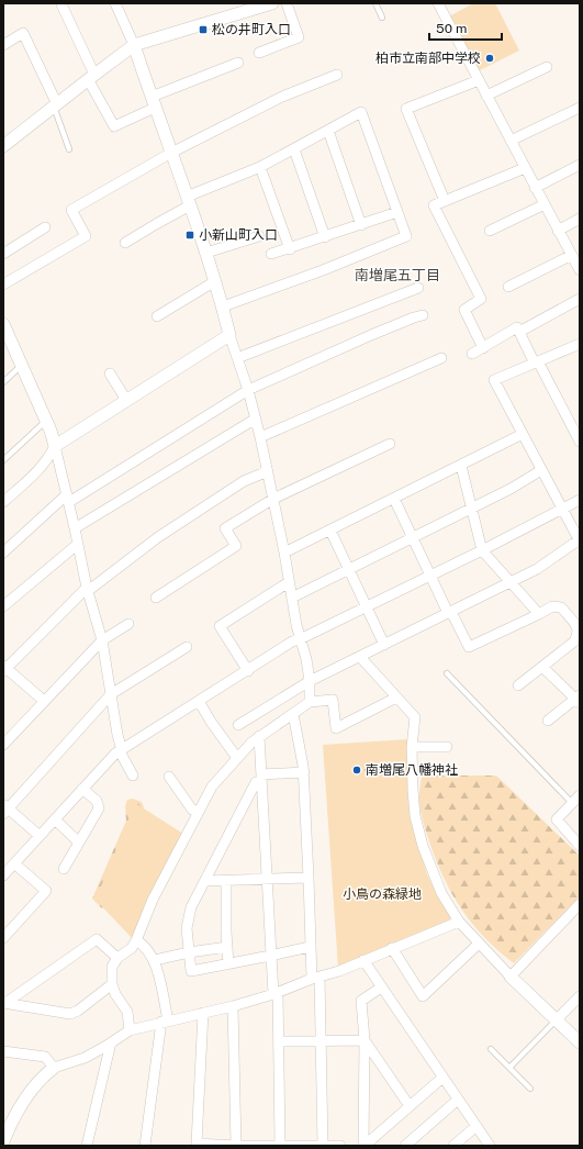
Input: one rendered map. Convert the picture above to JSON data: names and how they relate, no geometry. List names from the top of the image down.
{
  "districts": ["南増尾五丁目"],
  "parks": ["小鳥の森緑地"],
  "places": {
    "transit": ["松の井町入口", "小新山町入口"],
    "other": ["柏市立南部中学校", "南増尾八幡神社"]
  },
  "scale_bar": "50 m"
}
